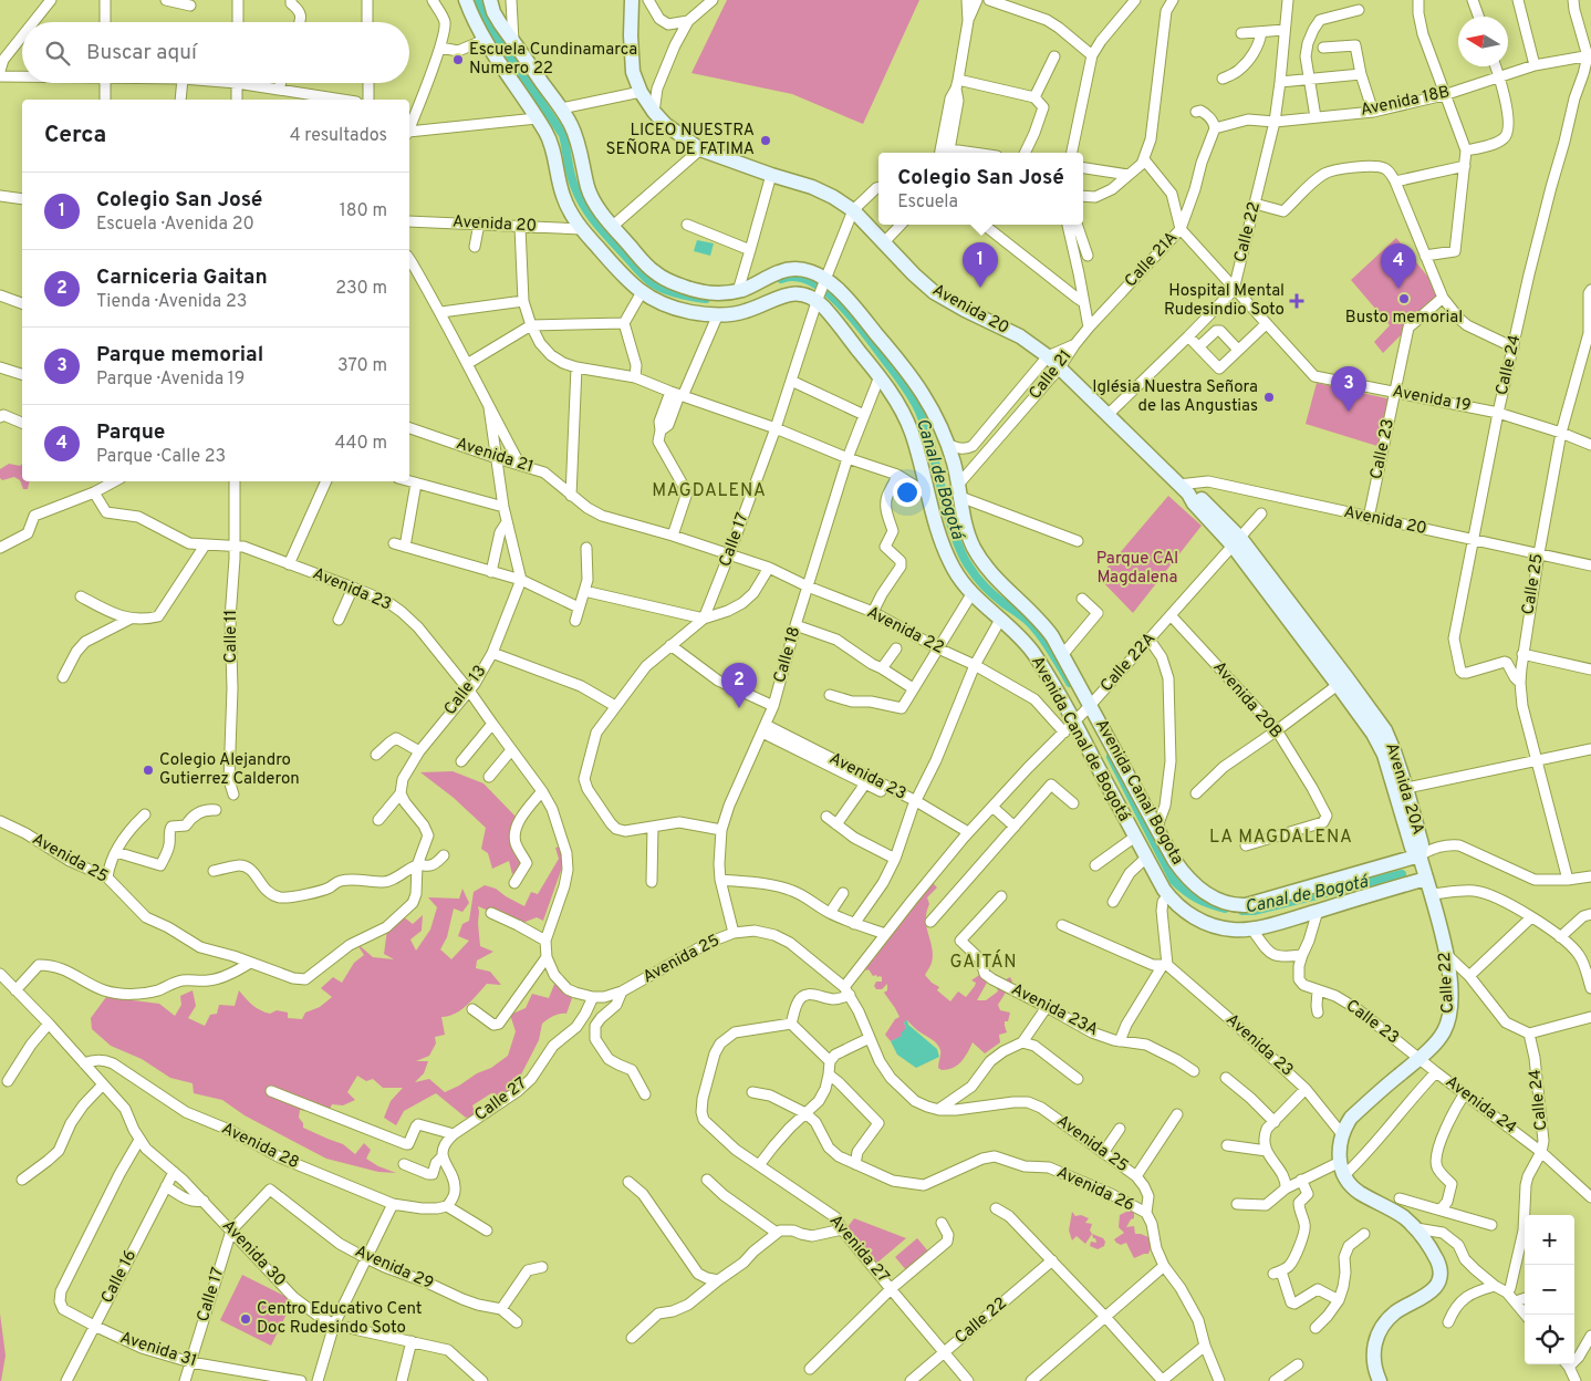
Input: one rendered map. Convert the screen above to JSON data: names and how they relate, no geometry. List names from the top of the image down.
{
  "streets": {
    "main road": [
      "Avenida 20",
      "Calle 22",
      "Avenida Canal de Bogotá",
      "Avenida 20A",
      "Avenida Canal Bogota"
    ],
    "street": [
      "Avenida 18B",
      "Calle 21A",
      "Calle 24",
      "Calle 21",
      "Avenida 19",
      "Calle 23",
      "Avenida 21",
      "Calle 17",
      "Calle 25",
      "Avenida 23",
      "Avenida 22",
      "Calle 11",
      "Calle 18",
      "Calle 22A",
      "Calle 13",
      "Avenida 20B",
      "Avenida 25",
      "Avenida 23A",
      "Calle 27",
      "Avenida 24",
      "Avenida 28",
      "Avenida 26",
      "Avenida 27",
      "Avenida 30",
      "Avenida 29",
      "Calle 16",
      "Avenida 31"
    ]
  },
  "crossings": [
    ["Avenida 18B", "Calle 22"],
    ["Avenida 18B", "Calle 21A"],
    ["Avenida 18B", "Calle 24"],
    ["Avenida 20", "Calle 24"],
    ["Avenida 20", "Calle 21"],
    ["Avenida 20", "Calle 23"],
    ["Avenida 20", "Calle 17"],
    ["Avenida 20", "Calle 25"],
    ["Avenida 20", "Avenida 20A"],
    ["Calle 22", "Avenida 19"],
    ["Calle 22", "Calle 23"],
    ["Calle 22", "Avenida 23"],
    ["Calle 22", "Avenida Canal de Bogotá"],
    ["Calle 22", "Avenida 20A"],
    ["Calle 22", "Avenida Canal Bogota"],
    ["Calle 22", "Avenida 24"],
    ["Calle 22", "Avenida 27"],
    ["Calle 21A", "Calle 21"],
    ["Calle 21A", "Avenida 19"],
    ["Calle 24", "Avenida 19"],
    ["Calle 24", "Calle 25"],
    ["Calle 24", "Avenida 24"],
    ["Calle 21", "Avenida Canal de Bogotá"],
    ["Calle 21", "Avenida 20A"],
    ["Avenida 19", "Calle 23"],
    ["Avenida 19", "Calle 25"],
    ["Calle 23", "Avenida Canal de Bogotá"],
    ["Calle 23", "Avenida 24"],
    ["Avenida 21", "Calle 17"],
    ["Avenida 21", "Avenida 22"],
    ["Calle 17", "Avenida 22"],
    ["Calle 17", "Avenida Canal de Bogotá"],
    ["Calle 17", "Avenida 30"],
    ["Calle 17", "Avenida 29"],
    ["Calle 17", "Avenida 31"],
    ["Avenida 23", "Calle 11"],
    ["Avenida 23", "Calle 18"],
    ["Avenida 23", "Calle 22A"],
    ["Avenida 23", "Calle 13"],
    ["Avenida 22", "Calle 18"],
    ["Avenida 22", "Calle 22A"],
    ["Avenida 22", "Avenida Canal de Bogotá"],
    ["Calle 18", "Avenida Canal de Bogotá"],
    ["Calle 18", "Avenida 25"],
    ["Calle 22A", "Avenida 20B"],
    ["Calle 22A", "Avenida Canal de Bogotá"],
    ["Calle 22A", "Avenida 20A"],
    ["Calle 22A", "Avenida Canal Bogota"],
    ["Calle 22A", "Avenida 25"],
    ["Avenida Canal de Bogotá", "Avenida Canal Bogota"],
    ["Avenida 20A", "Avenida Canal Bogota"],
    ["Avenida 25", "Calle 27"],
    ["Avenida 25", "Avenida 26"],
    ["Avenida 28", "Avenida 30"],
    ["Avenida 26", "Avenida 27"],
    ["Avenida 30", "Calle 16"],
    ["Avenida 30", "Avenida 31"],
    ["Calle 16", "Avenida 31"]
  ],
  "districts": ["MAGDALENA", "LA MAGDALENA", "GAITÁN"],
  "water": ["Canal de Bogotá"],
  "parks": ["Parque CAI Magdalena"],
  "places": {
    "other": [
      "Escuela Cundinamarca Numero 22",
      "LICEO NUESTRA SEÑORA DE FATIMA",
      "Busto memorial",
      "Iglésia Nuestra Señora de las Angustias",
      "Colegio Alejandro Gutierrez Calderon",
      "Centro Educativo Cent Doc Rudesindo Soto"
    ],
    "health": ["Hospital Mental Rudesindio Soto"]
  },
  "north": "left",
  "page": {
    "search": "Buscar aquí",
    "heading": ["Cerca", "4 resultados"],
    "popup": ["Colegio San José", "Escuela"],
    "list": [
      {
        "mark": "1",
        "name": "Colegio San José",
        "note": "Escuela · Avenida 20",
        "value": "180 m"
      },
      {
        "mark": "2",
        "name": "Carniceria Gaitan",
        "note": "Tienda · Avenida 23",
        "value": "230 m"
      },
      {
        "mark": "3",
        "name": "Parque memorial",
        "note": "Parque · Avenida 19",
        "value": "370 m"
      },
      {
        "mark": "4",
        "name": "Parque",
        "note": "Parque · Calle 23",
        "value": "440 m"
      }
    ],
    "pins": [
      "1",
      "4",
      "3",
      "2"
    ],
    "map_buttons": ["+", "−"]
  }
}
